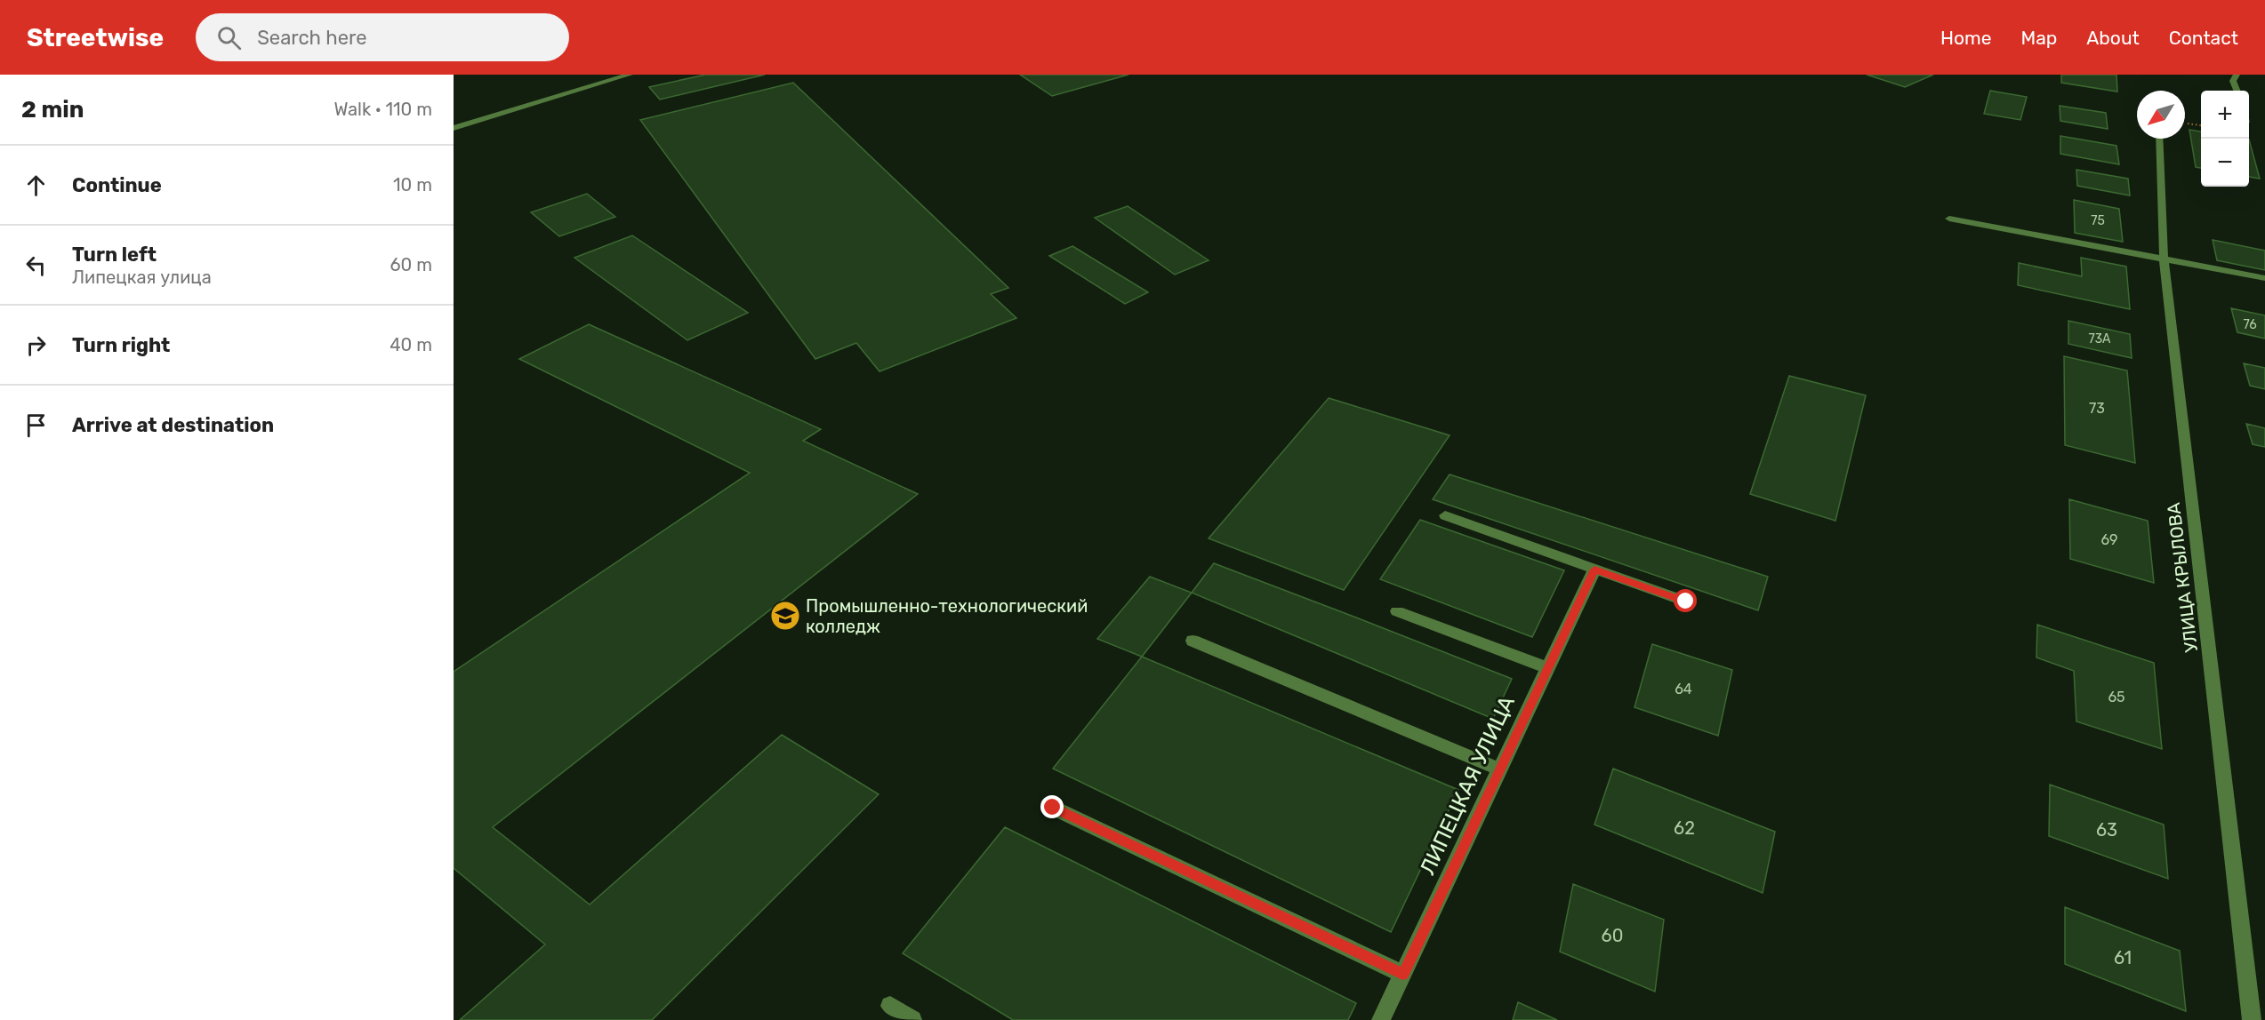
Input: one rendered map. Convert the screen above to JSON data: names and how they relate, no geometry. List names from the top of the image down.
{
  "streets": {
    "street": ["УЛИЦА КРЫЛОВА", "ЛИПЕЦКАЯ УЛИЦА"]
  },
  "places": {
    "school or university": ["Промышленно-технологический колледж"]
  },
  "house_numbers": [
    "75",
    "76",
    "73А",
    "73",
    "69",
    "64",
    "65",
    "62",
    "63",
    "60",
    "61"
  ],
  "north": "bottom left",
  "page": {
    "header": "Streetwise",
    "search": "Search here",
    "nav": [
      "Home",
      "Map",
      "About",
      "Contact"
    ],
    "heading": ["2 min", "Walk · 110 m"],
    "map_buttons": ["+", "−"],
    "list": [
      ["Continue", "10 m"],
      ["Turn left", "Липецкая улица", "60 m"],
      ["Turn right", "40 m"],
      "Arrive at destination"
    ]
  }
}
